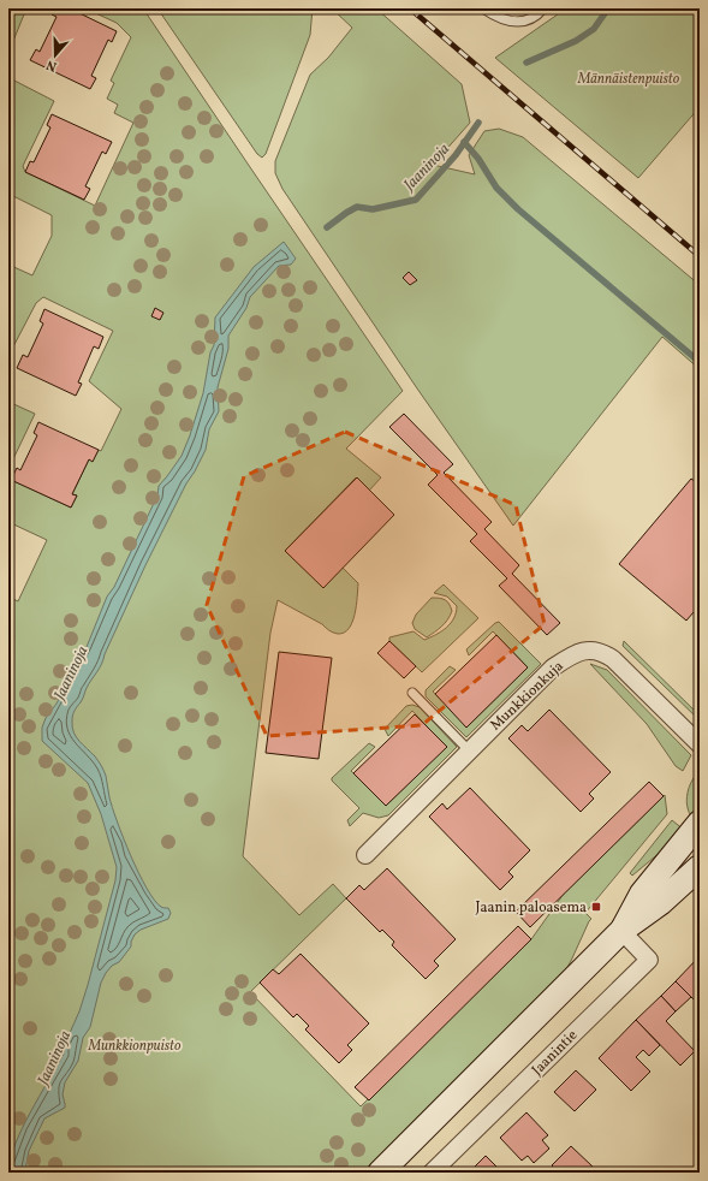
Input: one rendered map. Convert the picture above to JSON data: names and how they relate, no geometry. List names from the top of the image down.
{
  "streets": {
    "street": ["Munkkionkuja", "Jaanintie"]
  },
  "water": ["Jaaninoja"],
  "parks": ["Männäistenpuisto", "Munkkionpuisto"],
  "places": {
    "transit": ["Jaanin paloasema"]
  },
  "north": "bottom"
}
